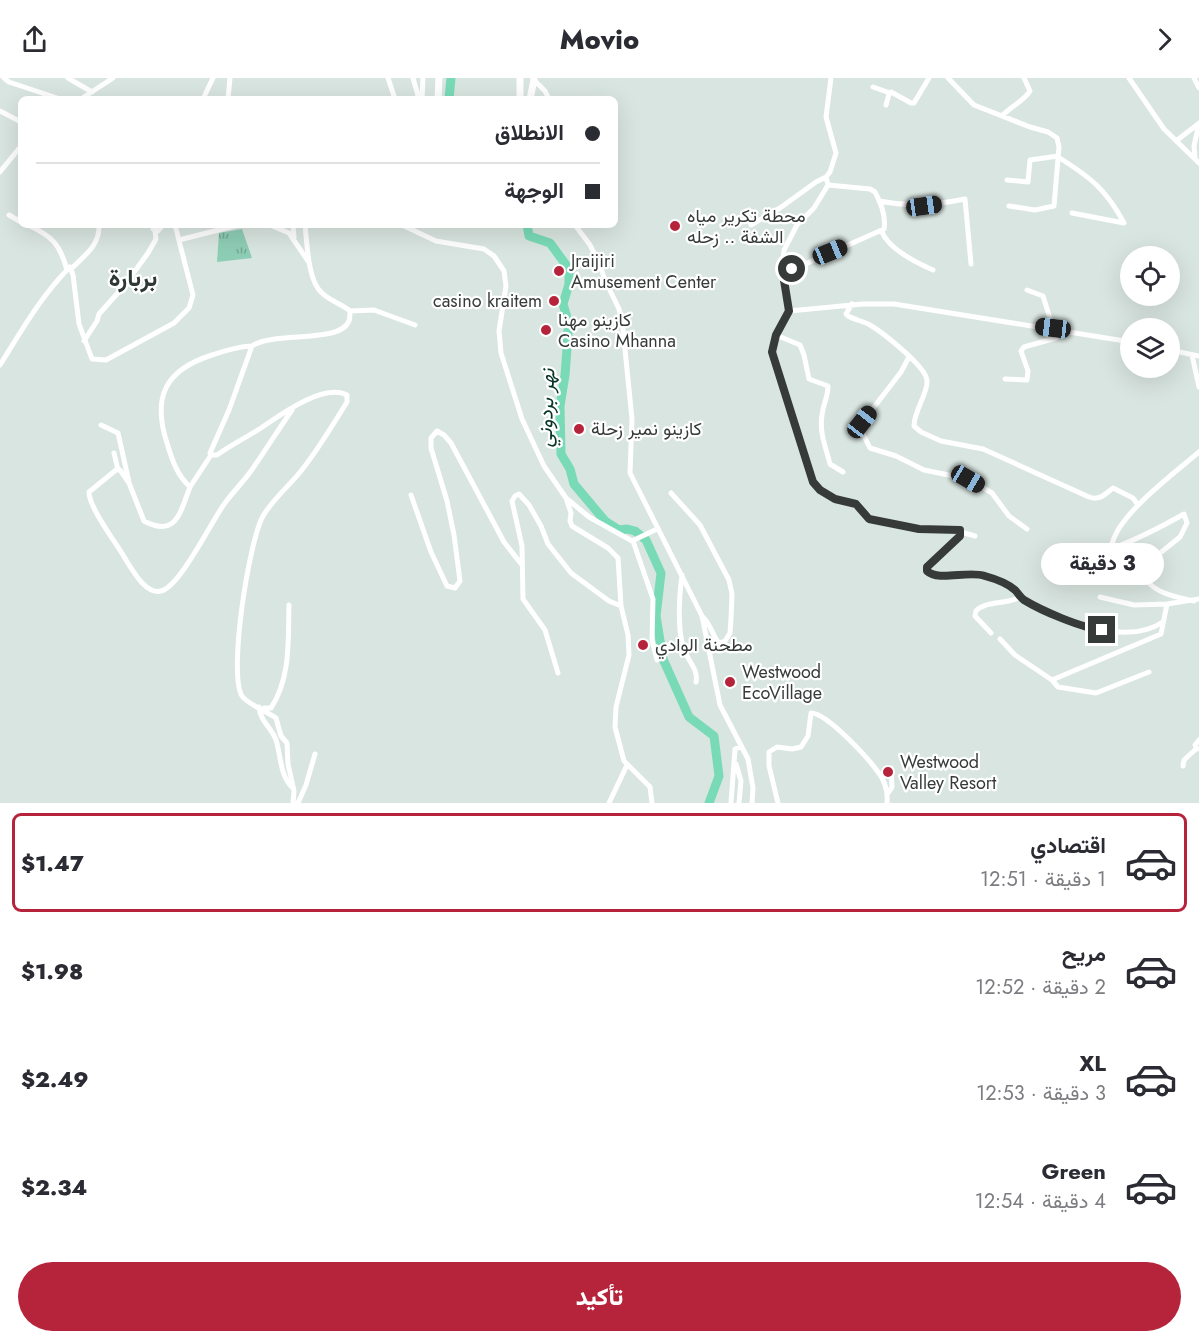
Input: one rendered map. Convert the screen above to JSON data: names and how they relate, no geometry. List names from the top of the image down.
{
  "districts": ["بربارة"],
  "water": ["نهر بردوني"],
  "places": [
    "محطة تكرير مياه الشفة .. زحله",
    "Jraijiri Amusement Center",
    "casino kraitem",
    "كازينو مهنا Casino Mhanna",
    "كازينو نمير زحلة",
    "مطحنة الوادي",
    "Westwood EcoVillage",
    "Westwood Valley Resort"
  ],
  "page": {
    "header": "Movio",
    "banner": ["الانطلاق", "الوجهة"],
    "bubble": "3 دقيقة",
    "list": [
      {
        "name": "اقتصادي",
        "note": "1 دقيقة · 12:51",
        "value": "$1.47"
      },
      {
        "name": "مريح",
        "note": "2 دقيقة · 12:52",
        "value": "$1.98"
      },
      {
        "name": "XL",
        "note": "3 دقيقة · 12:53",
        "value": "$2.49"
      },
      {
        "name": "Green",
        "note": "4 دقيقة · 12:54",
        "value": "$2.34"
      }
    ],
    "buttons": "تأكيد"
  }
}
